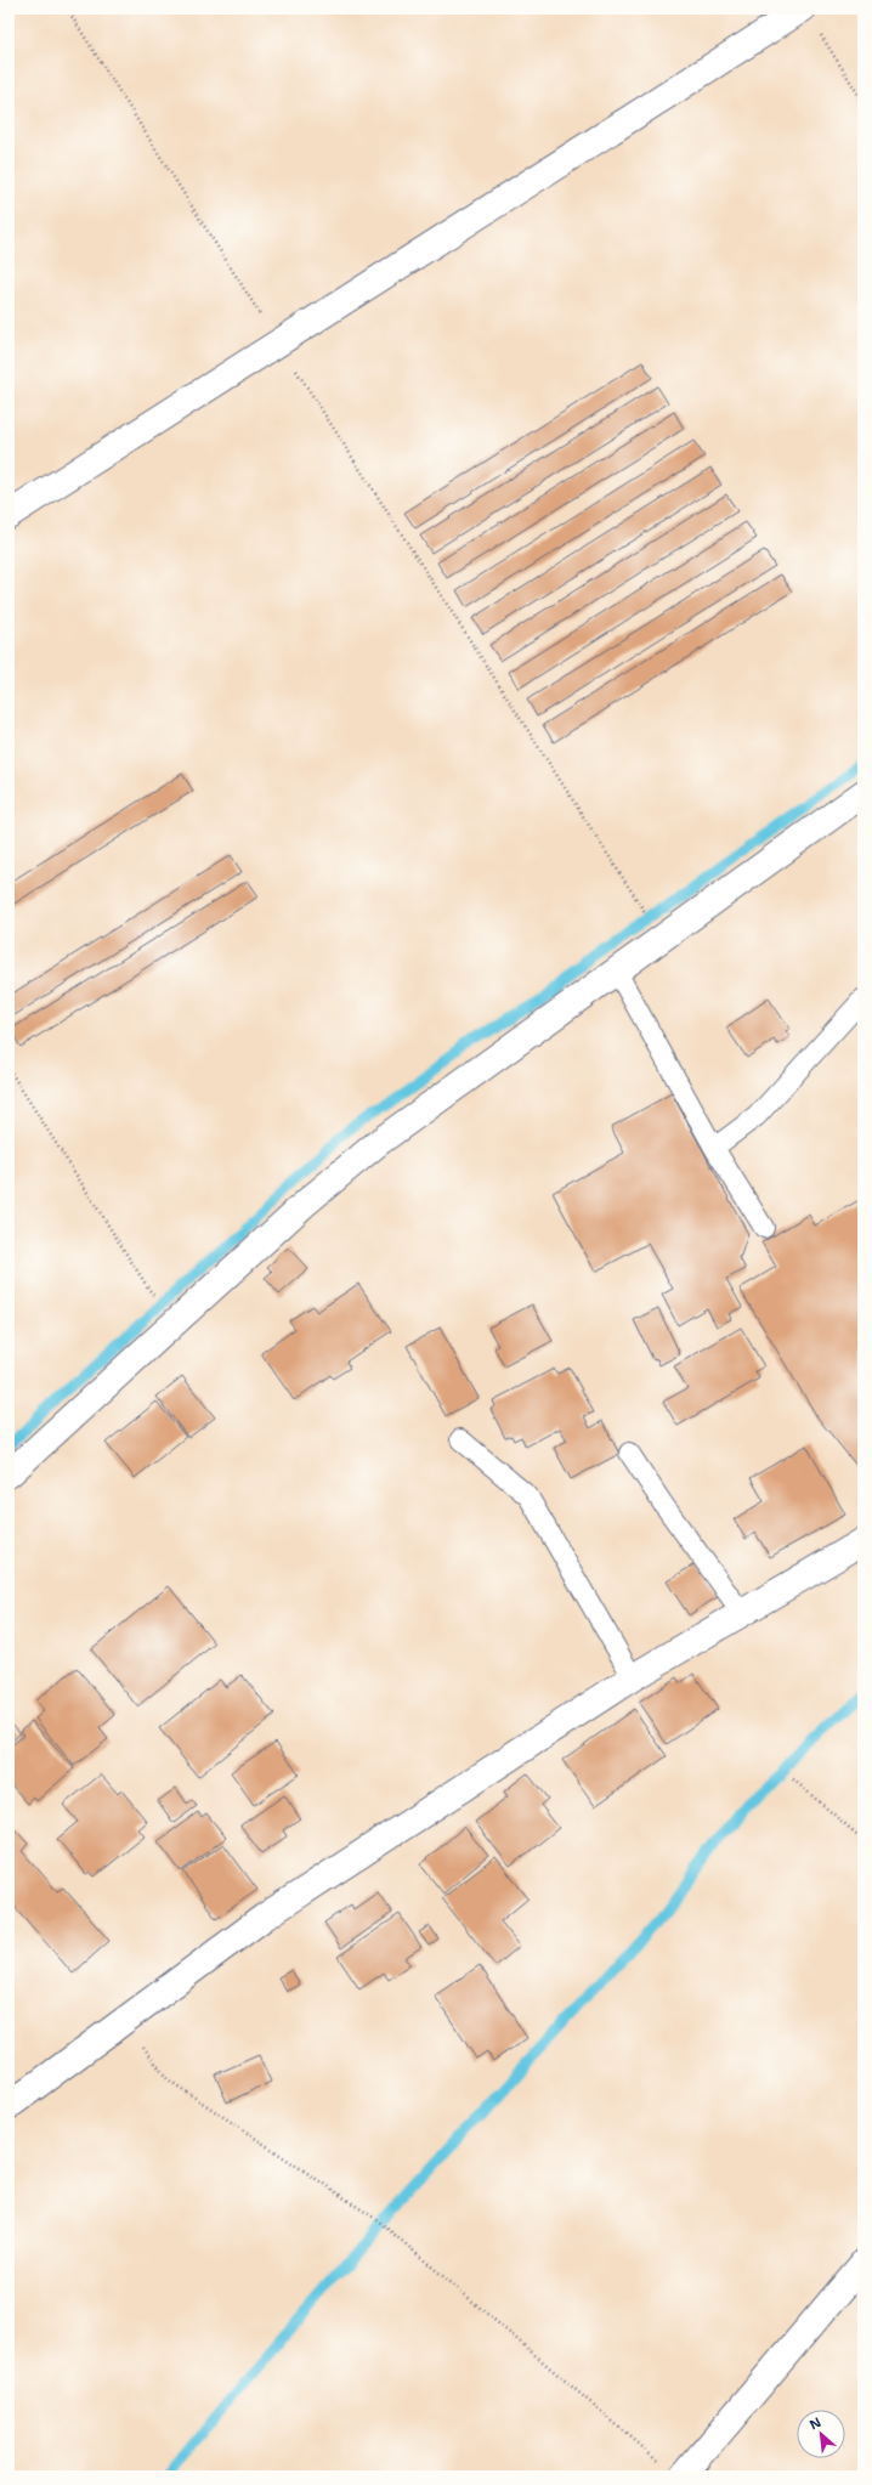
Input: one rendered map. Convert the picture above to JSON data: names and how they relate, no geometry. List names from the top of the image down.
{
  "north": "top left"
}
